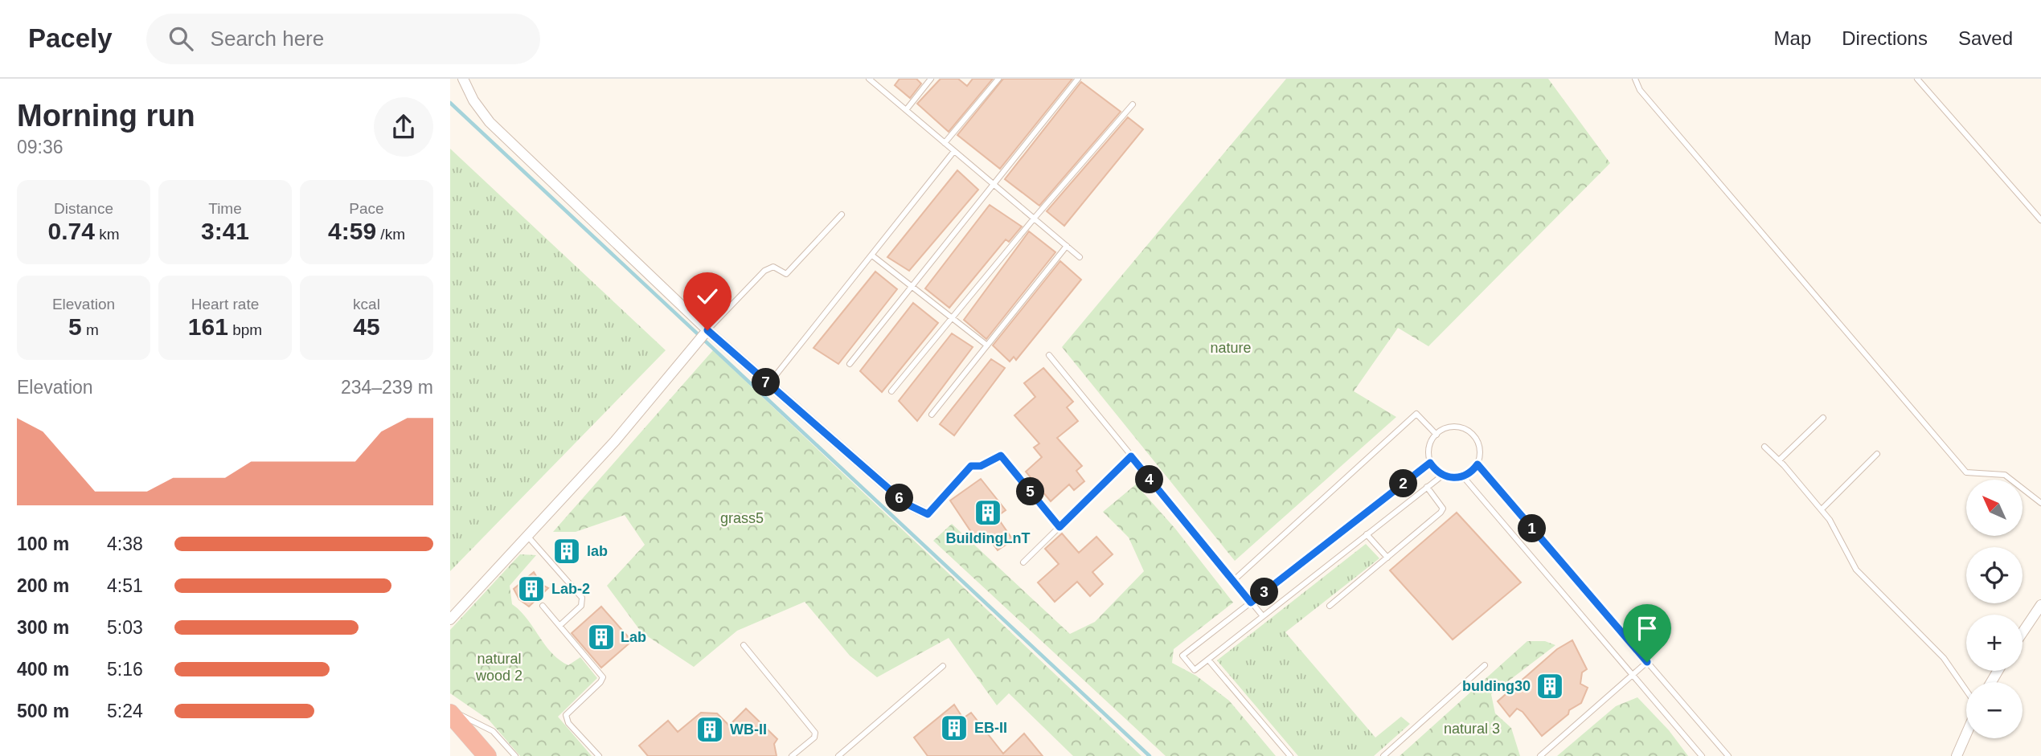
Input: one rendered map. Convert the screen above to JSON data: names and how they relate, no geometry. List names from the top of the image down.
{
  "parks": [
    "nature",
    "grass5",
    "natural wood 2",
    "natural 3"
  ],
  "places": {
    "building": [
      "BuildingLnT",
      "lab",
      "Lab-2",
      "Lab",
      "bulding30",
      "EB-II",
      "WB-II"
    ]
  },
  "north": "top left",
  "page": {
    "header": "Pacely",
    "search": "Search here",
    "nav": ["Map", "Directions", "Saved"],
    "heading": ["Morning run", "09:36"],
    "stats": [
      ["Distance", "0.74 km"],
      ["Time", "3:41"],
      ["Pace", "4:59 /km"],
      ["Elevation", "5 m"],
      ["Heart rate", "161 bpm"],
      ["kcal", "45"]
    ],
    "chart": ["Elevation", "234–239 m"],
    "pins": [
      "7",
      "4",
      "2",
      "5",
      "6",
      "1",
      "3"
    ],
    "map_buttons": ["+", "−"],
    "list": [
      {
        "name": "100 m",
        "note": "4:38"
      },
      {
        "name": "200 m",
        "note": "4:51"
      },
      {
        "name": "300 m",
        "note": "5:03"
      },
      {
        "name": "400 m",
        "note": "5:16"
      },
      {
        "name": "500 m",
        "note": "5:24"
      }
    ]
  }
}
